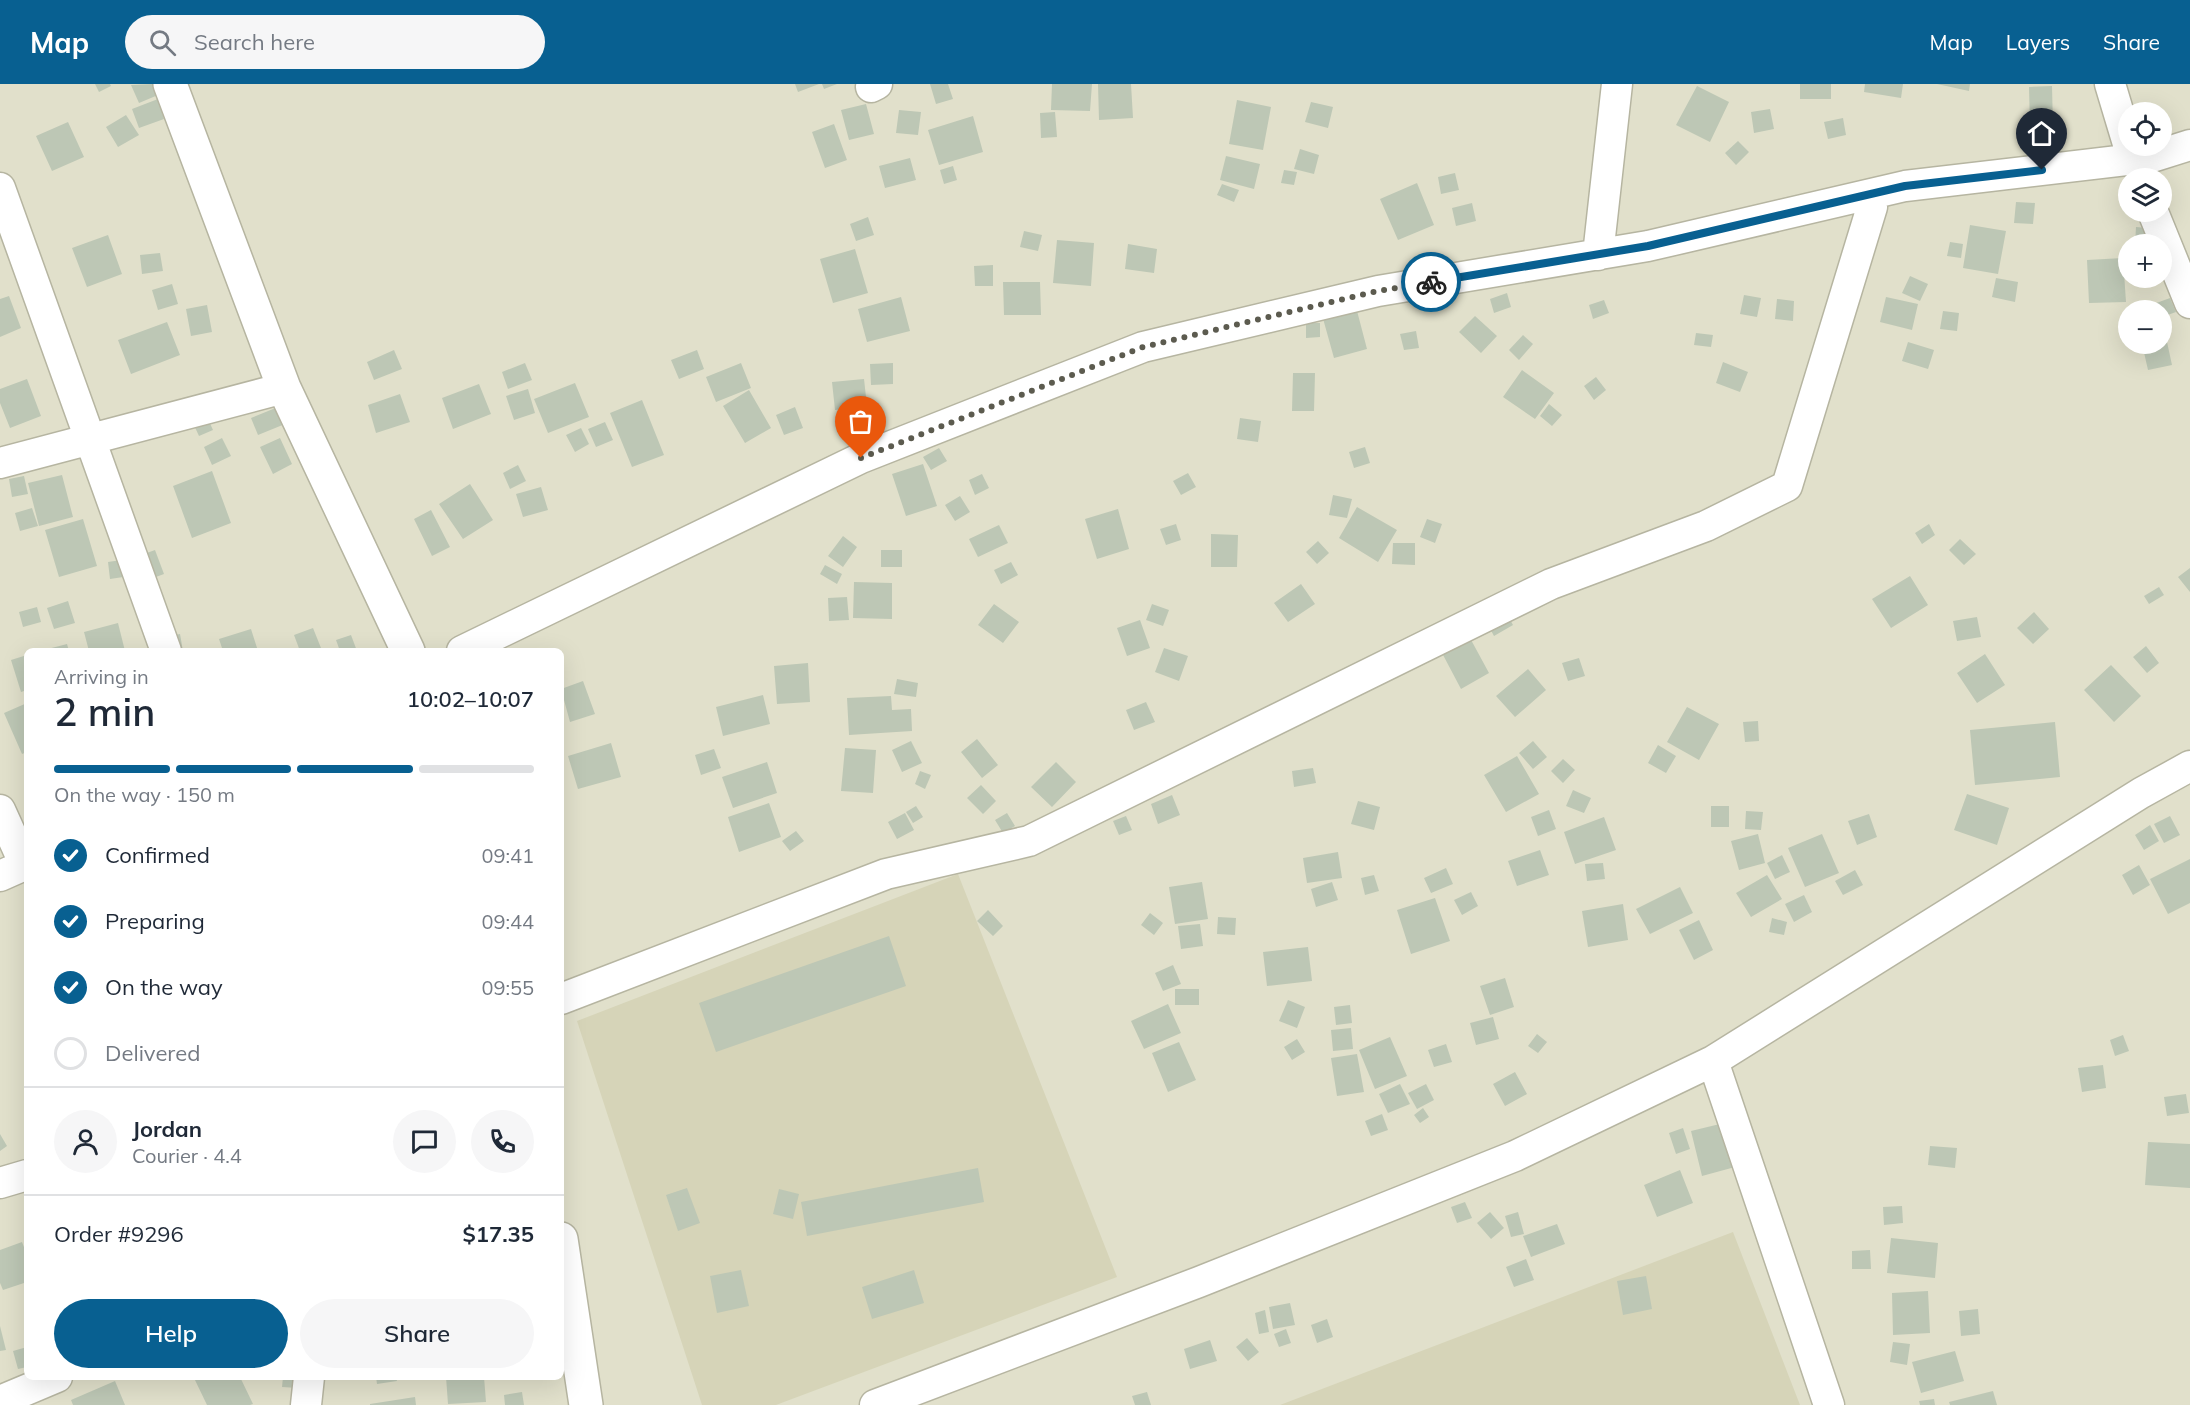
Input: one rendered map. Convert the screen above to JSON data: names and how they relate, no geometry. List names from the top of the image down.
{
  "page": {
    "header": "Map",
    "search": "Search here",
    "nav": ["Map", "Layers", "Share"],
    "map_buttons": ["+", "−"],
    "heading": ["2 min", "Arriving in", "10:02–10:07"],
    "panel": [
      "Jordan",
      "Courier · 4.4",
      "Order #9296",
      "$17.35"
    ],
    "bar": "On the way · 150 m",
    "list": [
      ["Confirmed", "09:41"],
      ["Preparing", "09:44"],
      ["On the way", "09:55"],
      "Delivered"
    ],
    "buttons": ["Help", "Share"]
  }
}
